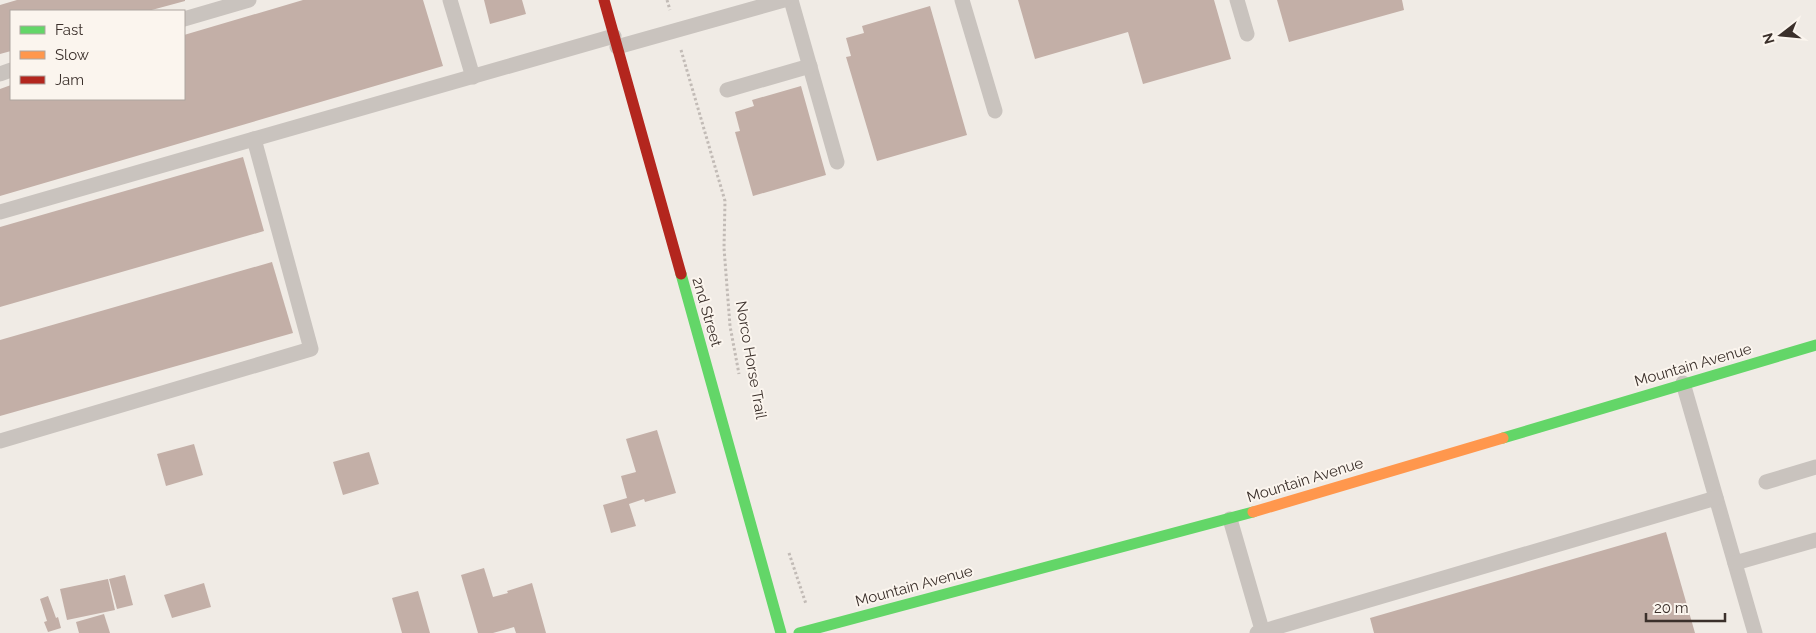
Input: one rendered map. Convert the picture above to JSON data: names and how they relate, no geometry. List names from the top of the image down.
{
  "streets": {
    "main road": ["2nd Street", "Mountain Avenue"],
    "path": ["Norco Horse Trail"]
  },
  "legend": ["Fast", "Slow", "Jam"],
  "scale_bar": "20 m",
  "north": "left"
}
